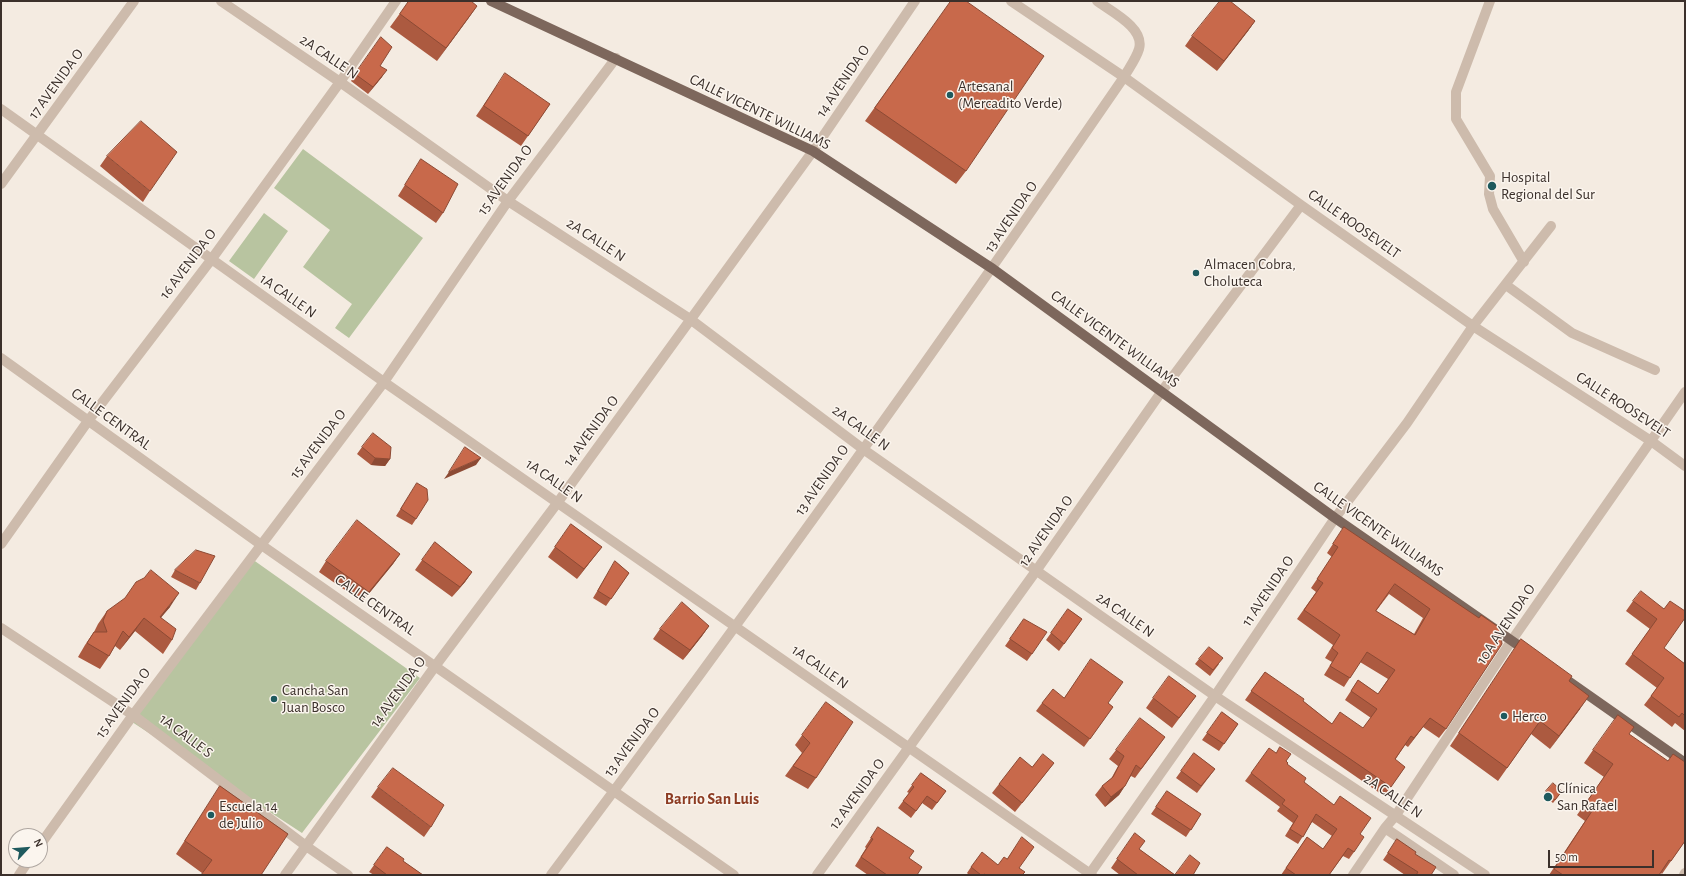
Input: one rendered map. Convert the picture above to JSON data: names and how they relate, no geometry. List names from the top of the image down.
{
  "streets": {
    "main road": ["CALLE VICENTE WILLIAMS"],
    "street": [
      "2A CALLE N",
      "14 AVENIDA O",
      "17 AVENIDA O",
      "15 AVENIDA O",
      "13 AVENIDA O",
      "CALLE ROOSEVELT",
      "16 AVENIDA O",
      "1A CALLE N",
      "CALLE CENTRAL",
      "12 AVENIDA O",
      "11 AVENIDA O",
      "10A AVENIDA O",
      "1A CALLE S"
    ]
  },
  "crossings": [
    ["2A CALLE N", "14 AVENIDA O"],
    ["2A CALLE N", "15 AVENIDA O"],
    ["2A CALLE N", "13 AVENIDA O"],
    ["2A CALLE N", "16 AVENIDA O"],
    ["2A CALLE N", "12 AVENIDA O"],
    ["2A CALLE N", "11 AVENIDA O"],
    ["2A CALLE N", "10A AVENIDA O"],
    ["14 AVENIDA O", "CALLE VICENTE WILLIAMS"],
    ["14 AVENIDA O", "1A CALLE N"],
    ["14 AVENIDA O", "CALLE CENTRAL"],
    ["14 AVENIDA O", "1A CALLE S"],
    ["17 AVENIDA O", "1A CALLE N"],
    ["CALLE VICENTE WILLIAMS", "15 AVENIDA O"],
    ["CALLE VICENTE WILLIAMS", "13 AVENIDA O"],
    ["CALLE VICENTE WILLIAMS", "12 AVENIDA O"],
    ["CALLE VICENTE WILLIAMS", "11 AVENIDA O"],
    ["CALLE VICENTE WILLIAMS", "10A AVENIDA O"],
    ["15 AVENIDA O", "1A CALLE N"],
    ["15 AVENIDA O", "CALLE CENTRAL"],
    ["15 AVENIDA O", "1A CALLE S"],
    ["13 AVENIDA O", "CALLE ROOSEVELT"],
    ["13 AVENIDA O", "1A CALLE N"],
    ["13 AVENIDA O", "CALLE CENTRAL"],
    ["CALLE ROOSEVELT", "12 AVENIDA O"],
    ["CALLE ROOSEVELT", "11 AVENIDA O"],
    ["CALLE ROOSEVELT", "10A AVENIDA O"],
    ["16 AVENIDA O", "1A CALLE N"],
    ["16 AVENIDA O", "CALLE CENTRAL"],
    ["1A CALLE N", "12 AVENIDA O"],
    ["1A CALLE N", "11 AVENIDA O"]
  ],
  "districts": ["Barrio San Luis"],
  "places": [
    "Artesanal (Mercadito Verde)",
    "Hospital Regional del Sur",
    "Almacen Cobra, Choluteca",
    "Cancha San Juan Bosco",
    "Herco",
    "Clínica San Rafael",
    "Escuela 14 de Julio"
  ],
  "scale_bar": "50 m",
  "north": "top right"
}
